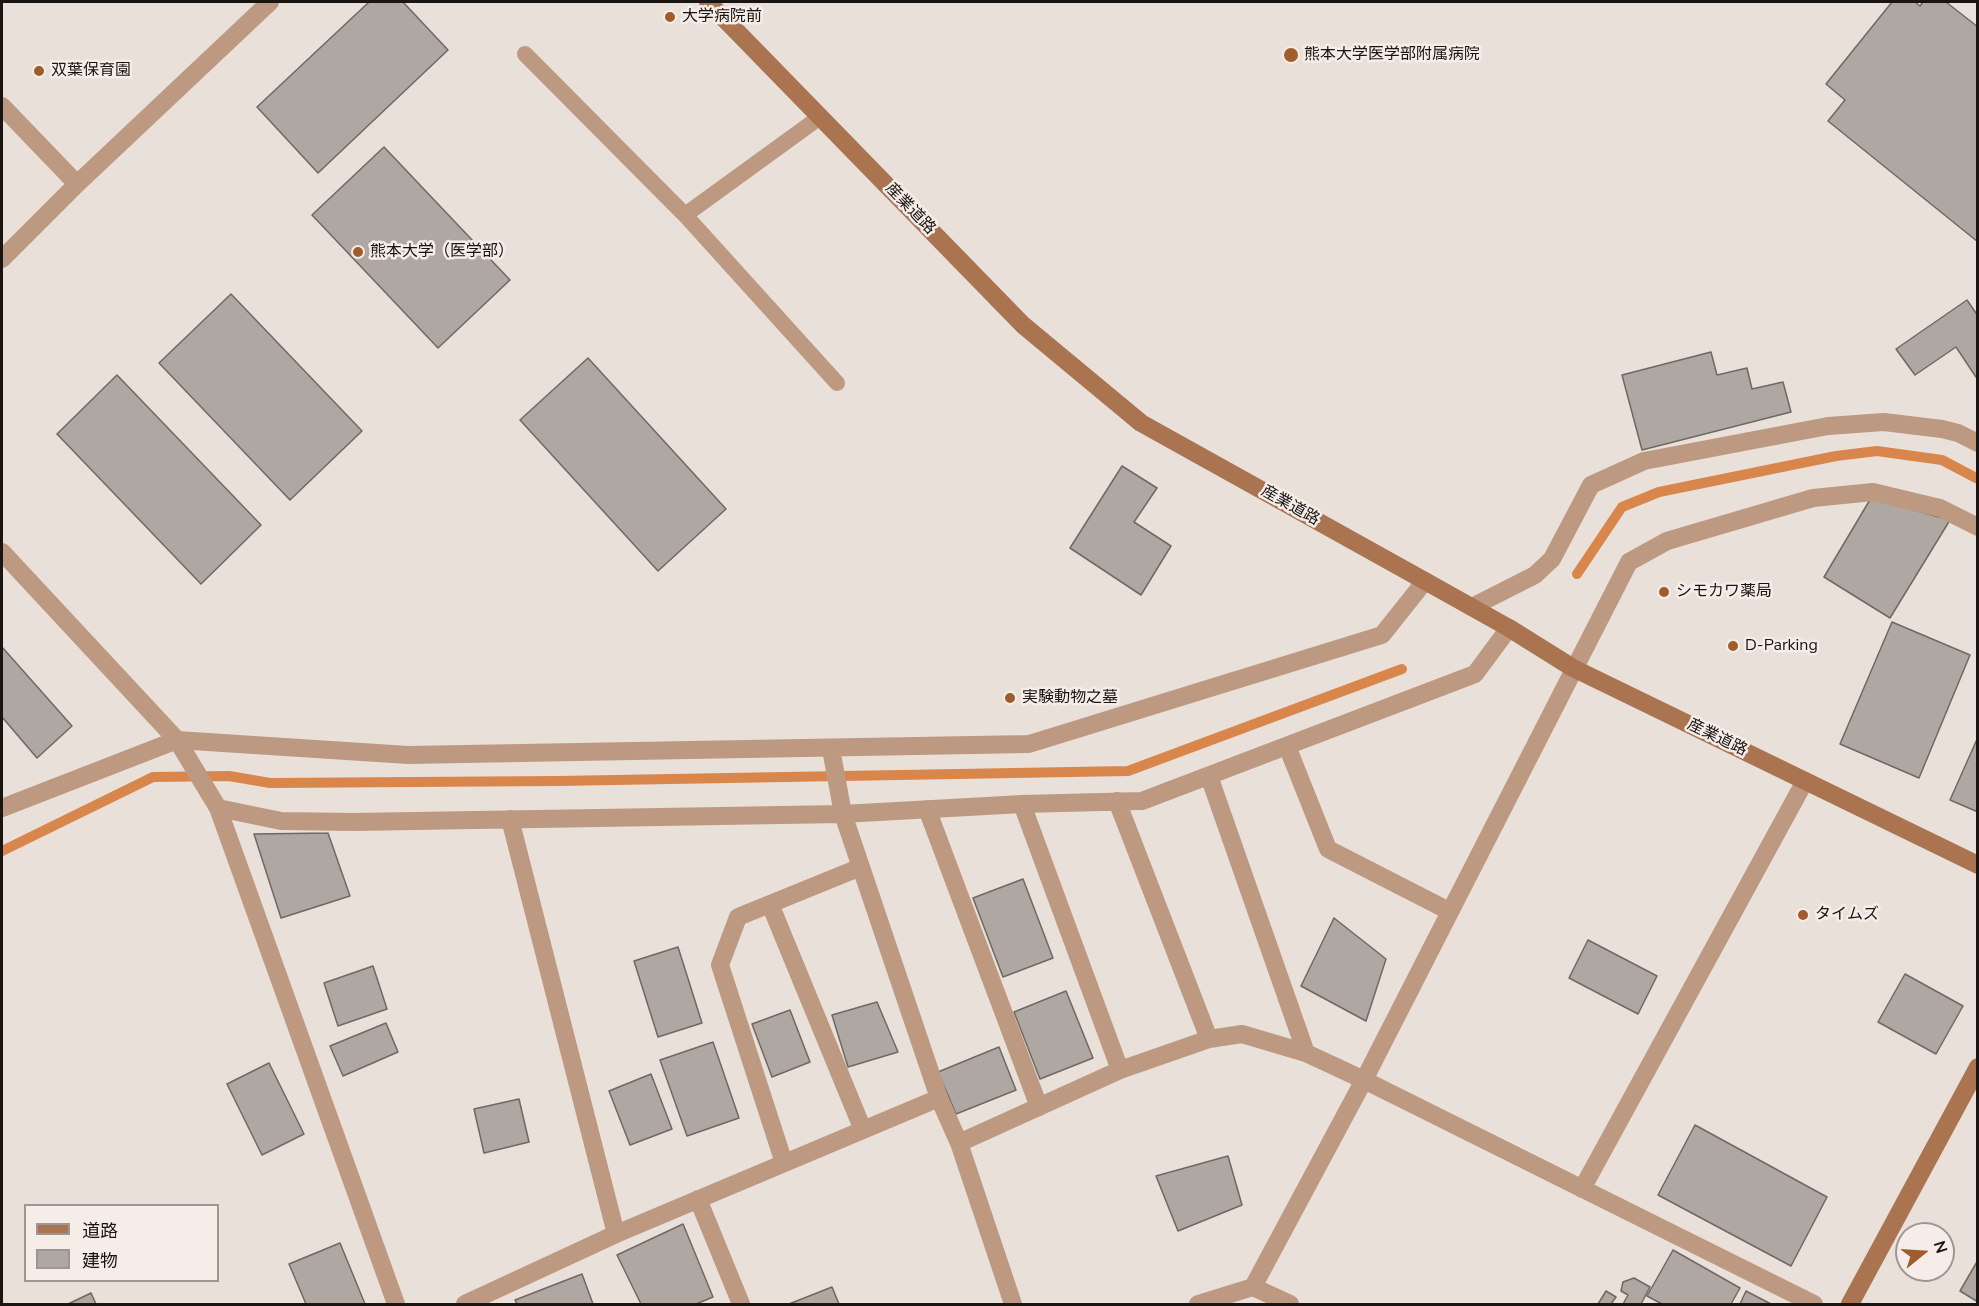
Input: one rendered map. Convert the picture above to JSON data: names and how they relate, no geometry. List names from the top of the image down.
{
  "streets": {
    "street": ["産業道路"]
  },
  "places": [
    "大学病院前",
    "熊本大学医学部附属病院",
    "双葉保育園",
    "熊本大学（医学部）",
    "シモカワ薬局",
    "D-Parking",
    "実験動物之墓",
    "タイムズ"
  ],
  "legend": ["道路", "建物"],
  "north": "right"
}
